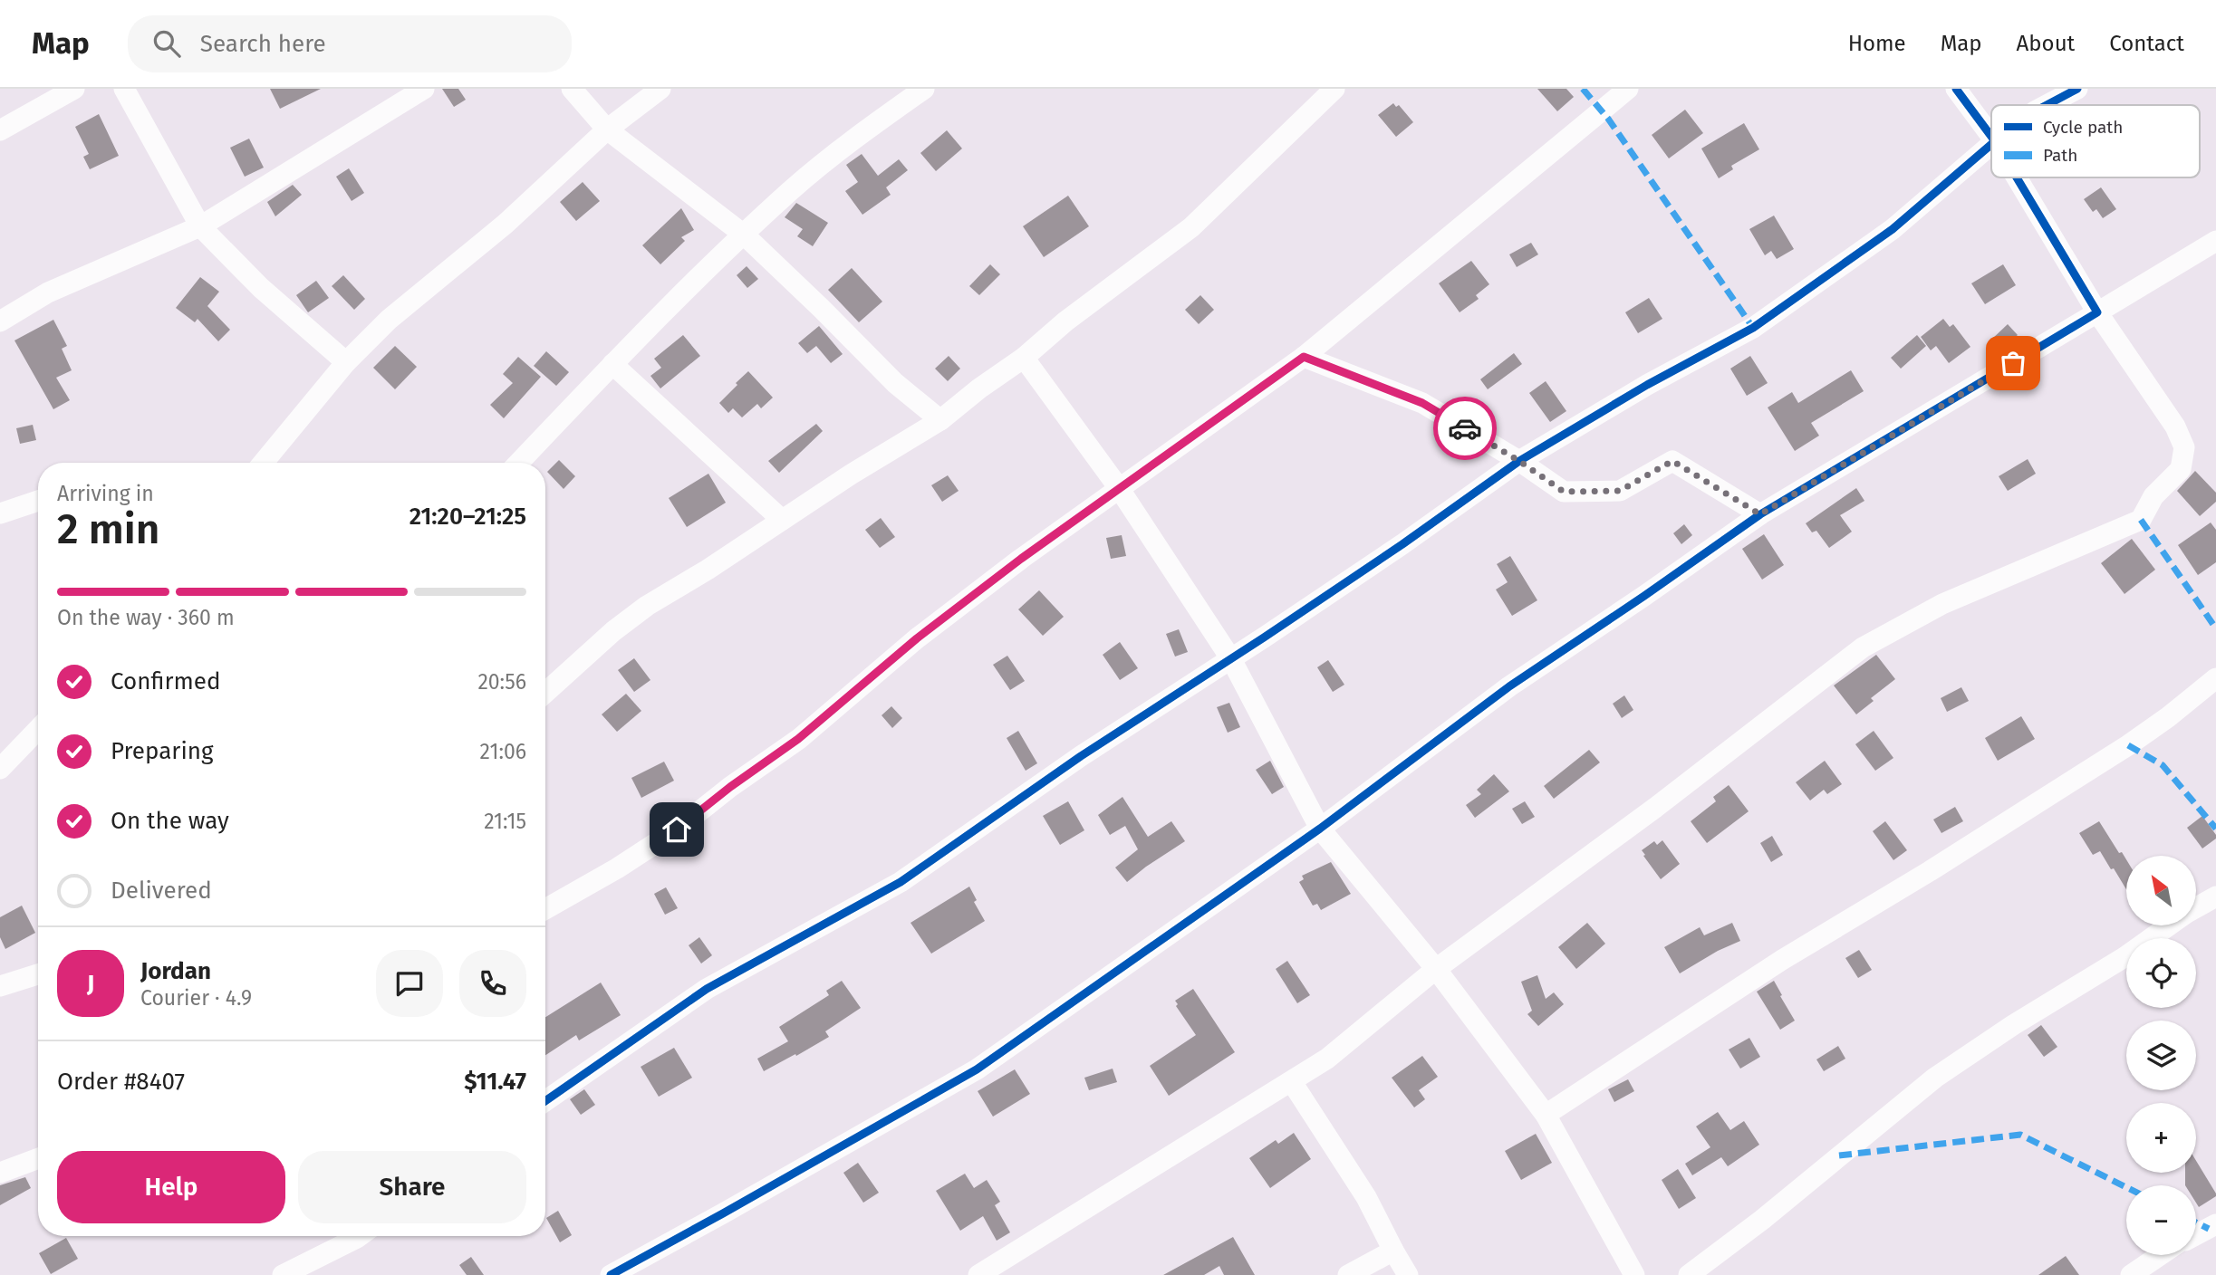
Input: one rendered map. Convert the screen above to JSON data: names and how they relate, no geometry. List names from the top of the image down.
{
  "legend": ["Cycle path", "Path"],
  "north": "top left",
  "page": {
    "header": "Map",
    "search": "Search here",
    "nav": [
      "Home",
      "Map",
      "About",
      "Contact"
    ],
    "heading": ["2 min", "Arriving in", "21:20–21:25"],
    "panel": [
      "Jordan",
      "Courier · 4.9",
      "Order #8407",
      "$11.47"
    ],
    "bar": "On the way · 360 m",
    "list": [
      ["Confirmed", "20:56"],
      ["Preparing", "21:06"],
      ["On the way", "21:15"],
      "Delivered"
    ],
    "map_buttons": ["+", "−"],
    "round": "J",
    "buttons": ["Help", "Share"]
  }
}
